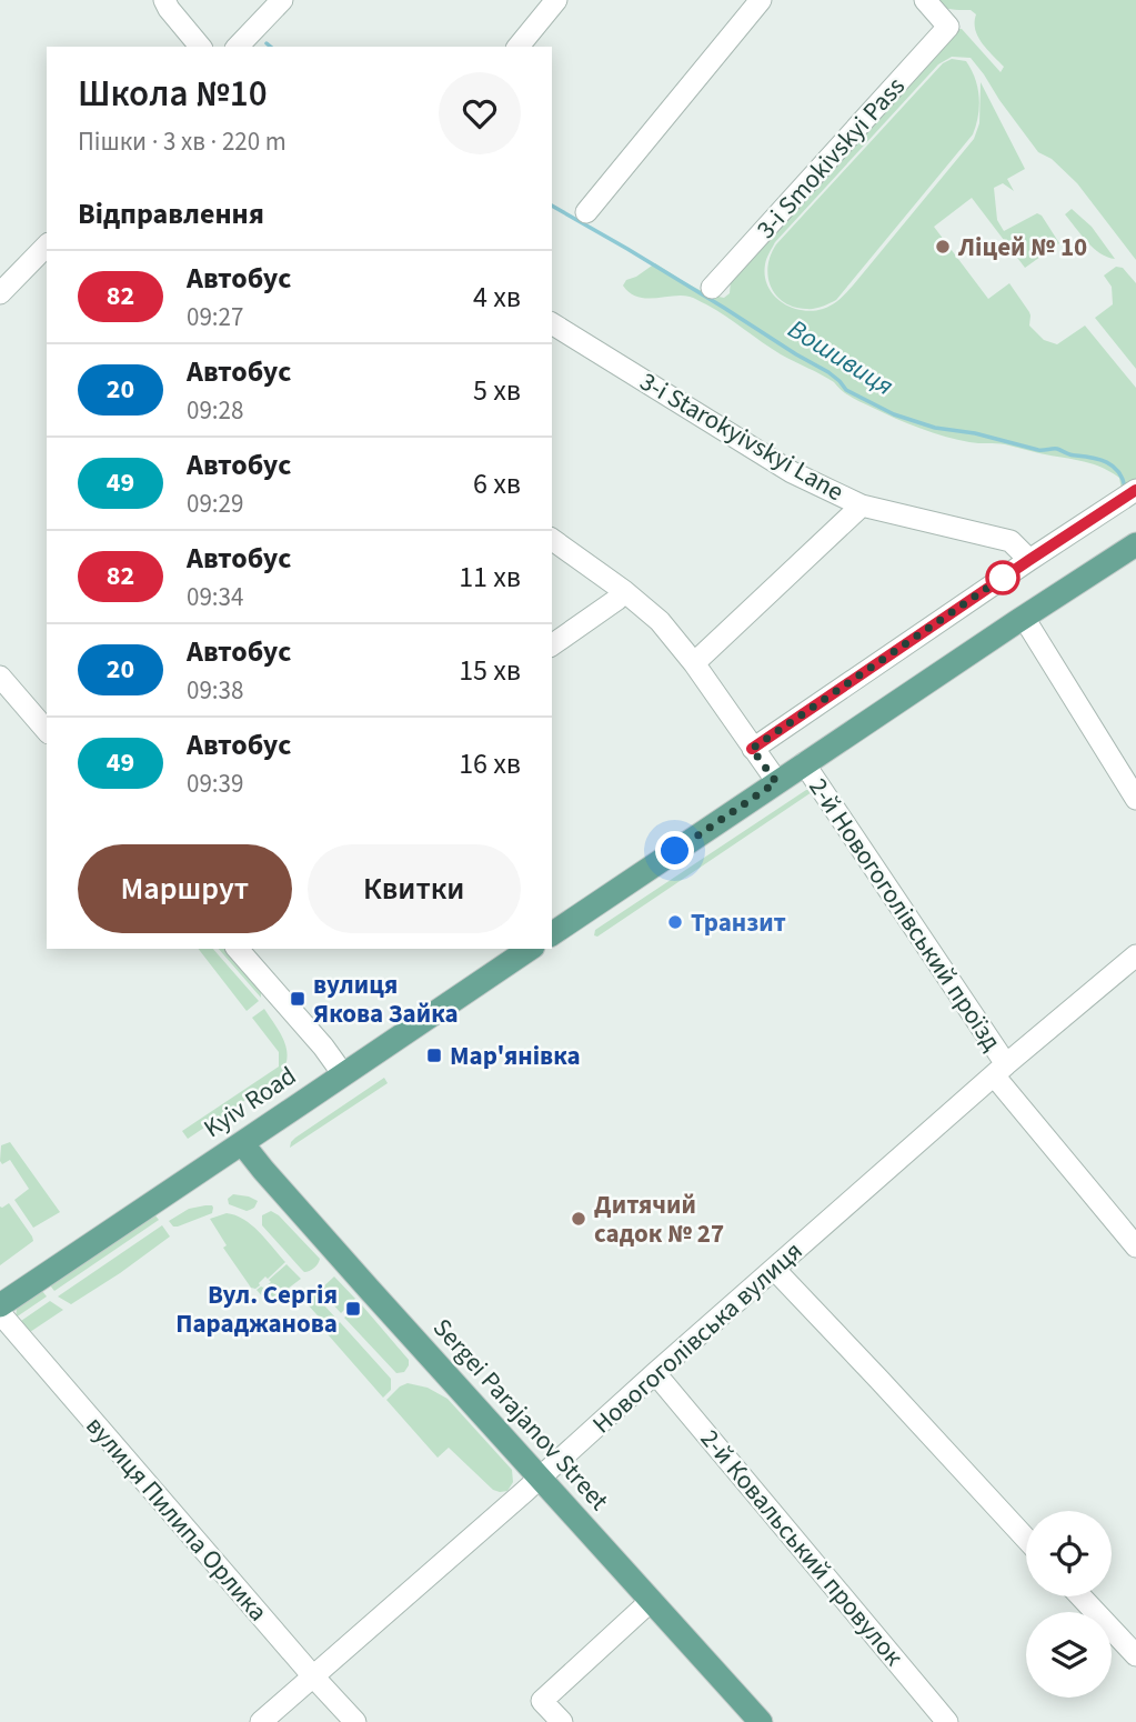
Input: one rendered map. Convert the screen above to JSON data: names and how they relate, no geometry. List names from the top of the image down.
{
  "streets": {
    "main road": ["Kyiv Road", "Sergei Parajanov Street"],
    "street": [
      "3-i Smokivskyi Pass",
      "3-i Starokyivskyi Lane",
      "2-й Новогоголівський проїзд",
      "Новогоголівська вулиця",
      "вулиця Пилипа Орлика",
      "2-й Ковальський провулок"
    ]
  },
  "crossings": [
    ["2-й Новогоголівський проїзд", "Новогоголівська вулиця"],
    ["Kyiv Road", "Sergei Parajanov Street"],
    ["Новогоголівська вулиця", "Sergei Parajanov Street"],
    ["Новогоголівська вулиця", "вулиця Пилипа Орлика"],
    ["Новогоголівська вулиця", "2-й Ковальський провулок"]
  ],
  "water": ["Вошивиця"],
  "places": {
    "other": ["Ліцей № 10", "Транзит", "Дитячий садок № 27"],
    "transit": ["вулиця Якова Зайка", "Мар'янівка", "Вул. Сергія Параджанова"]
  },
  "lines": ["bus line 82"],
  "page": {
    "heading": [
      ["Школа №10", "Пішки · 3 хв · 220 m"],
      "Відправлення"
    ],
    "list": [
      {
        "mark": "82",
        "name": "Автобус",
        "note": "09:27",
        "value": "4 хв"
      },
      {
        "mark": "20",
        "name": "Автобус",
        "note": "09:28",
        "value": "5 хв"
      },
      {
        "mark": "49",
        "name": "Автобус",
        "note": "09:29",
        "value": "6 хв"
      },
      {
        "mark": "82",
        "name": "Автобус",
        "note": "09:34",
        "value": "11 хв"
      },
      {
        "mark": "20",
        "name": "Автобус",
        "note": "09:38",
        "value": "15 хв"
      },
      {
        "mark": "49",
        "name": "Автобус",
        "note": "09:39",
        "value": "16 хв"
      }
    ],
    "buttons": ["Маршрут", "Квитки"]
  }
}
